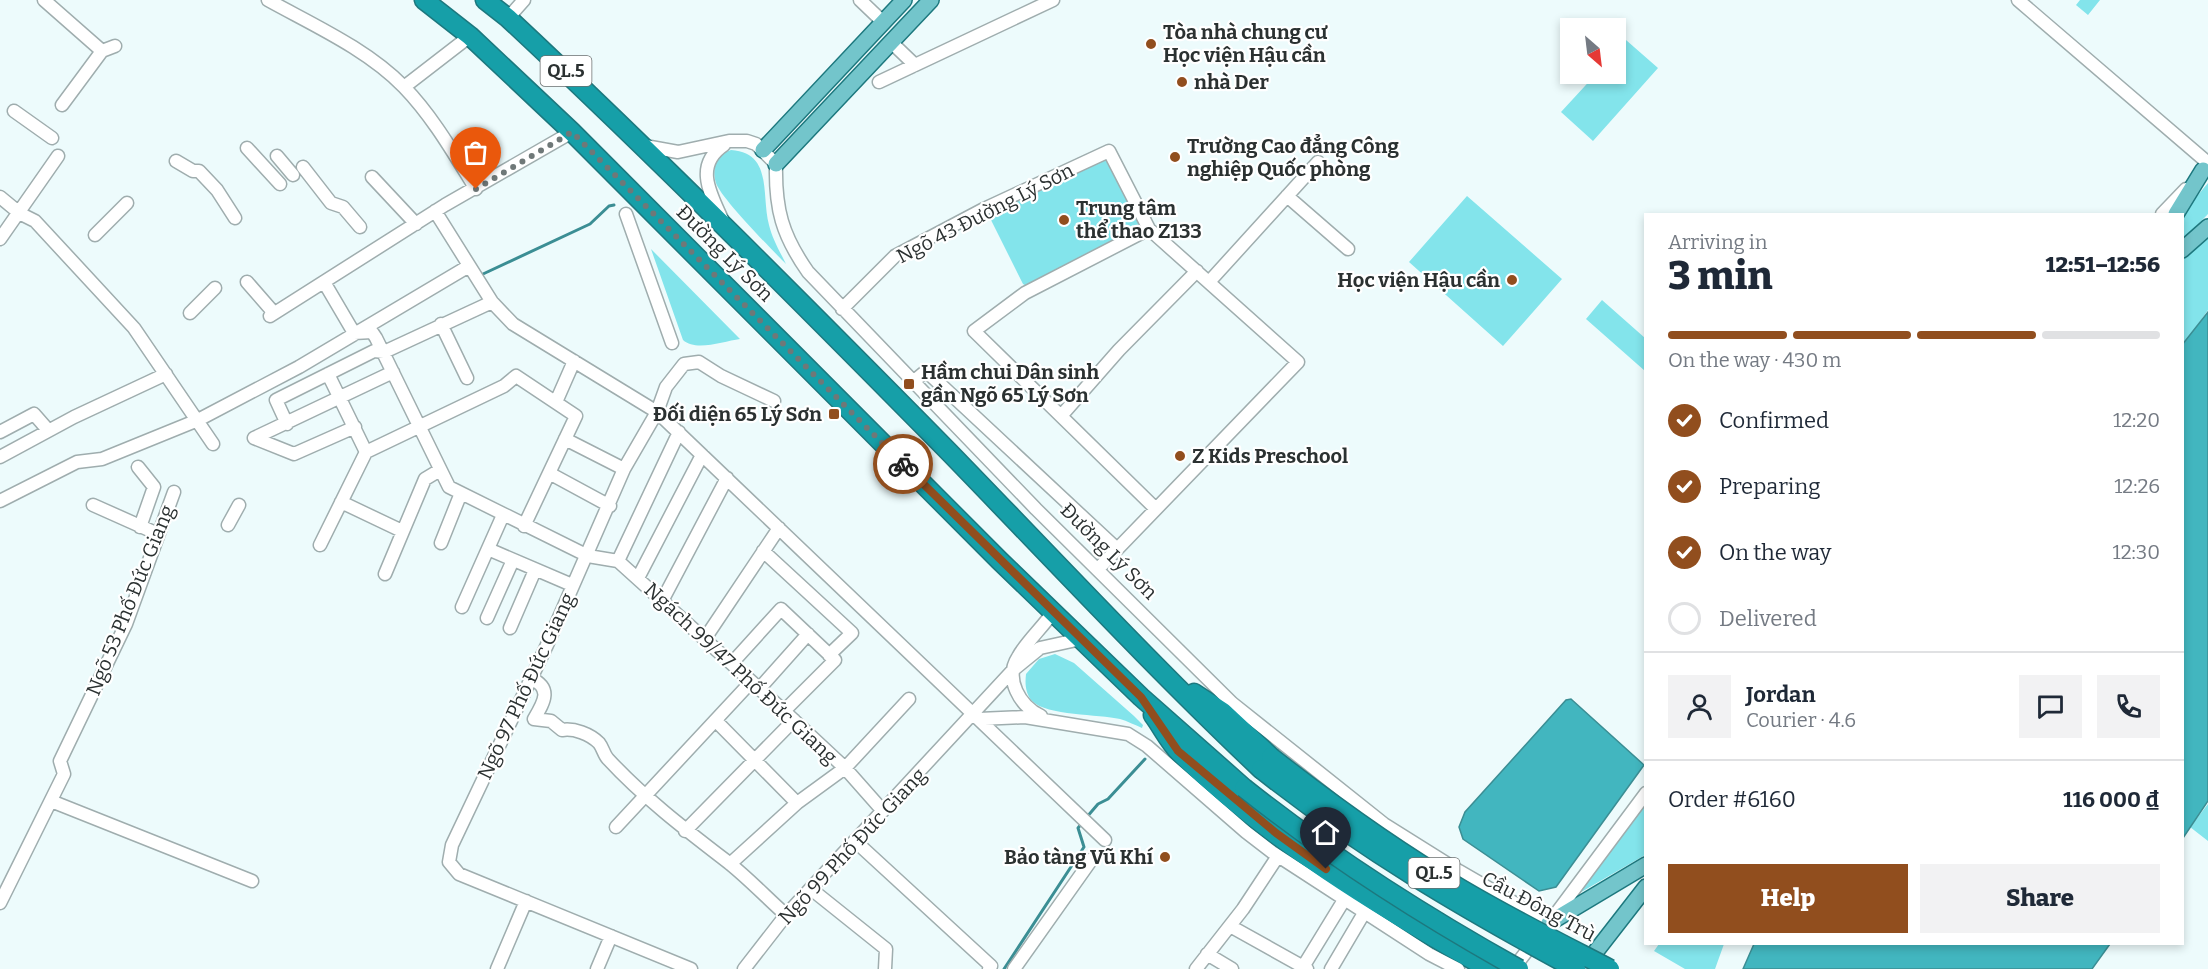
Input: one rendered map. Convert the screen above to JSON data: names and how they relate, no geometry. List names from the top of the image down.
{
  "streets": {
    "highway": ["QL.5", "Đường Lý Sơn", "Cầu Đông Trù"],
    "street": [
      "Ngõ 43 Đường Lý Sơn",
      "Ngõ 53 Phố Đức Giang",
      "Ngách 99/47 Phố Đức Giang",
      "Ngõ 97 Phố Đức Giang",
      "Ngõ 99 Phố Đức Giang"
    ]
  },
  "crossings": [
    ["QL.5", "Đường Lý Sơn"],
    ["Ngõ 43 Đường Lý Sơn", "Đường Lý Sơn"],
    ["Đường Lý Sơn", "Cầu Đông Trù"],
    ["Ngách 99/47 Phố Đức Giang", "Ngõ 99 Phố Đức Giang"]
  ],
  "places": {
    "other": [
      "Tòa nhà chung cư Học viện Hậu cần",
      "nhà Der",
      "Trường Cao đẳng Công nghiệp Quốc phòng",
      "Trung tâm thể thao Z133",
      "Học viện Hậu cần",
      "Z Kids Preschool",
      "Bảo tàng Vũ Khí"
    ],
    "transit": ["Hầm chui Dân sinh gần Ngõ 65 Lý Sơn", "Đối diện 65 Lý Sơn"]
  },
  "north": "bottom right",
  "page": {
    "heading": ["3 min", "Arriving in", "12:51–12:56"],
    "panel": [
      "Jordan",
      "Courier · 4.6",
      "Order #6160",
      "116 000 ₫"
    ],
    "bar": "On the way · 430 m",
    "list": [
      ["Confirmed", "12:20"],
      ["Preparing", "12:26"],
      ["On the way", "12:30"],
      "Delivered"
    ],
    "buttons": ["Help", "Share"]
  }
}
